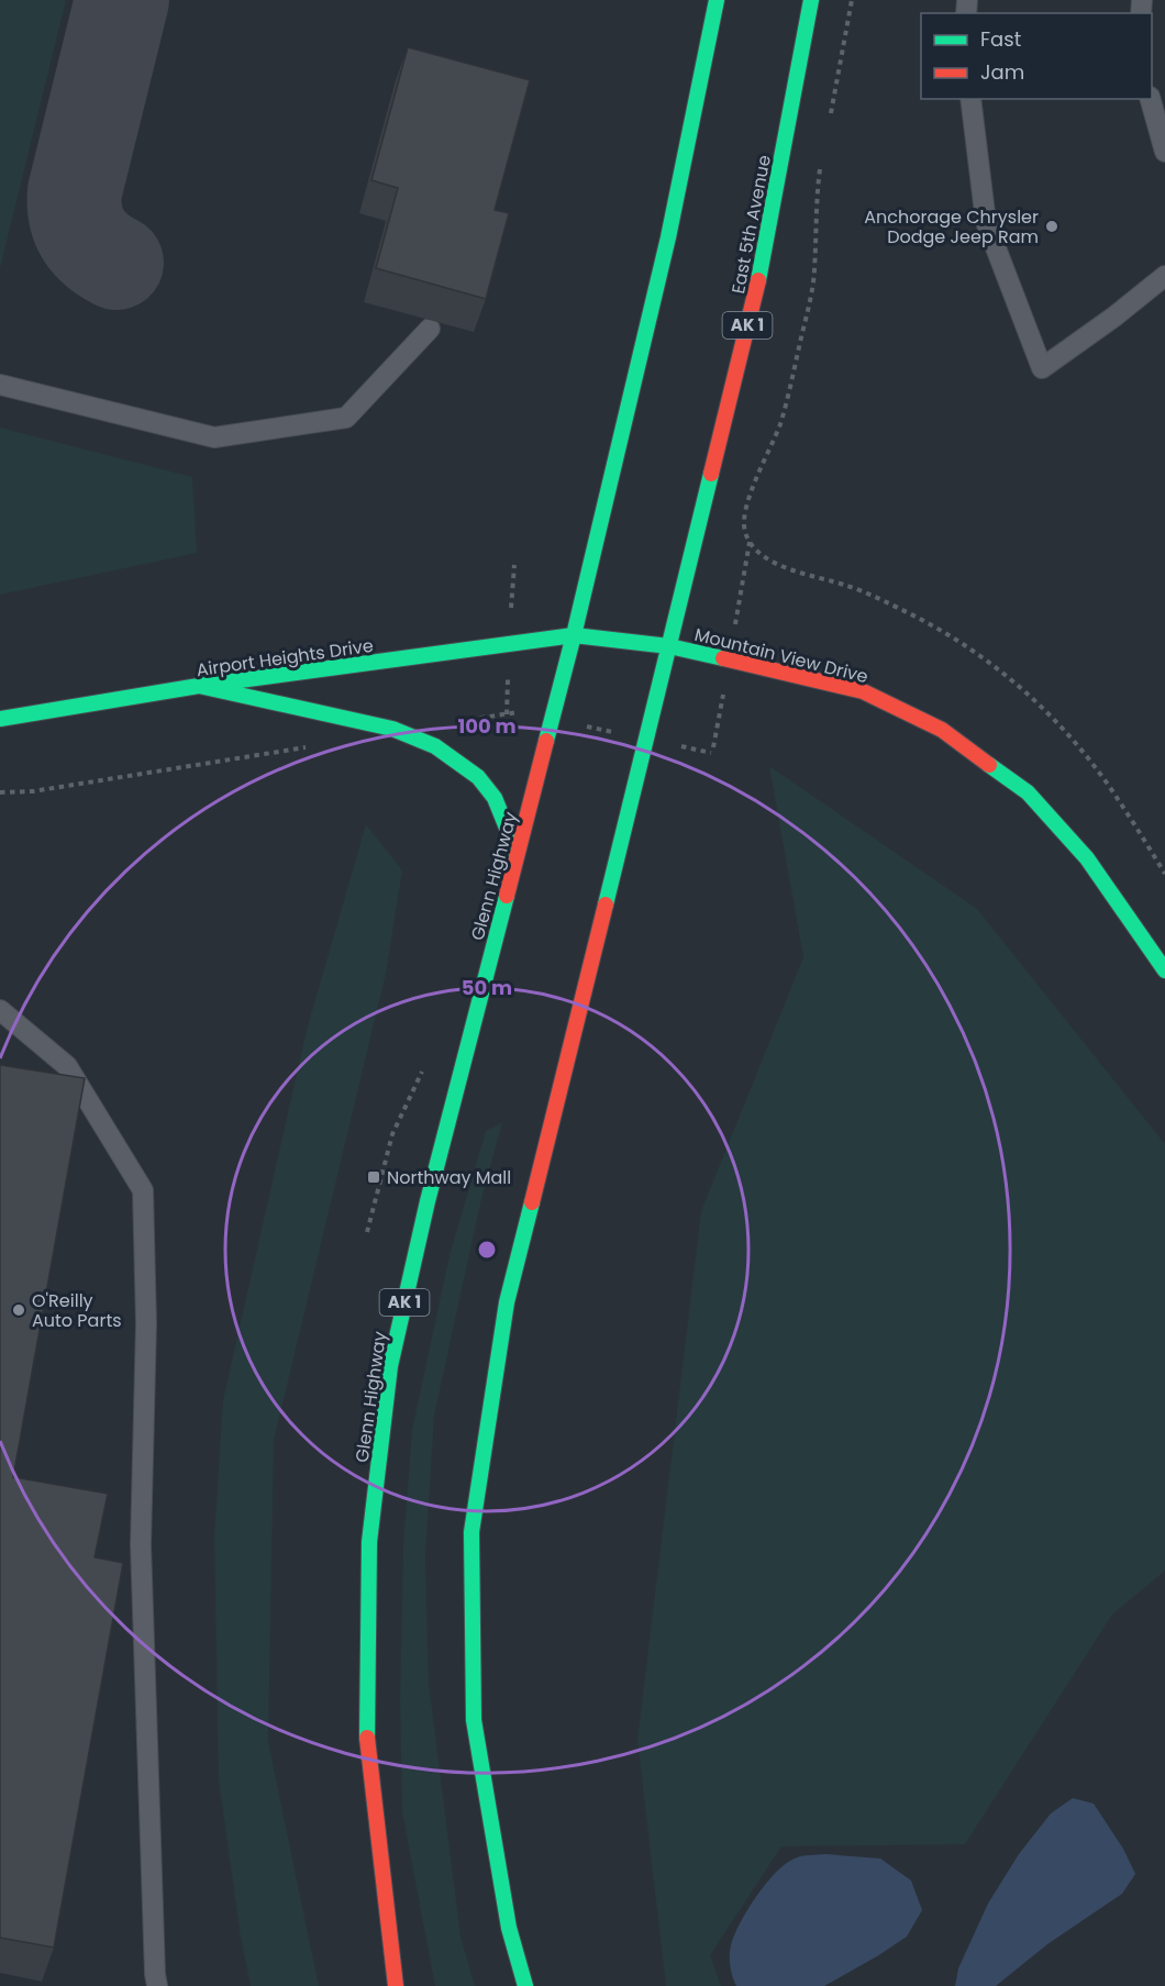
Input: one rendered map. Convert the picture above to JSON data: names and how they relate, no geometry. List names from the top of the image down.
{
  "streets": {
    "main road": [
      "East 5th Avenue",
      "AK 1",
      "Mountain View Drive",
      "Airport Heights Drive",
      "Glenn Highway"
    ]
  },
  "crossings": [
    ["East 5th Avenue", "AK 1"],
    ["East 5th Avenue", "Mountain View Drive"],
    ["East 5th Avenue", "Airport Heights Drive"],
    ["AK 1", "Mountain View Drive"],
    ["AK 1", "Airport Heights Drive"],
    ["AK 1", "Glenn Highway"],
    ["Mountain View Drive", "Airport Heights Drive"],
    ["Airport Heights Drive", "Glenn Highway"]
  ],
  "places": {
    "other": ["Anchorage Chrysler Dodge Jeep Ram", "O'Reilly Auto Parts"],
    "transit": ["Northway Mall"]
  },
  "legend": ["Fast", "Jam"],
  "rings": ["100 m", "50 m"]
}
